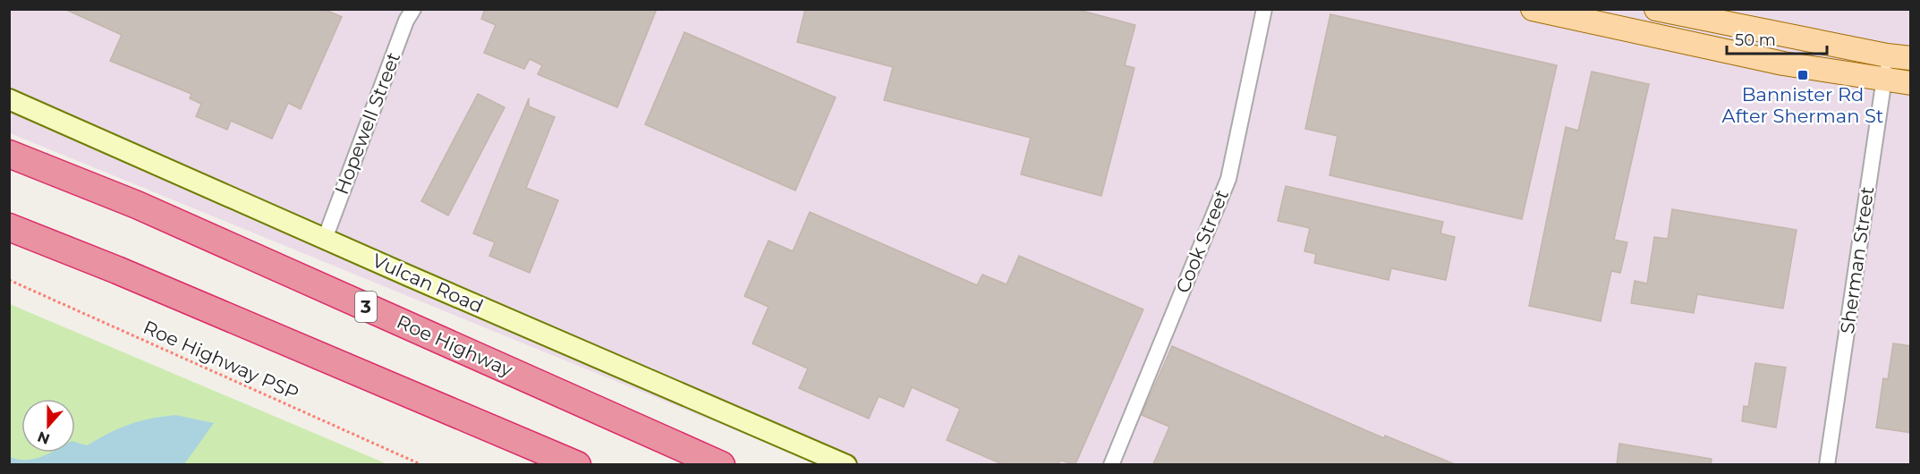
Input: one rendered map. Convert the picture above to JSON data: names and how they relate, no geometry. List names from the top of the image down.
{
  "streets": {
    "highway": ["3", "Roe Highway"],
    "street": [
      "Hopewell Street",
      "Cook Street",
      "Sherman Street",
      "Vulcan Road"
    ],
    "path": ["Roe Highway PSP"]
  },
  "crossings": [
    ["Hopewell Street", "Vulcan Road"]
  ],
  "places": {
    "transit": ["Bannister Rd After Sherman St"]
  },
  "scale_bar": "50 m",
  "north": "bottom"
}
